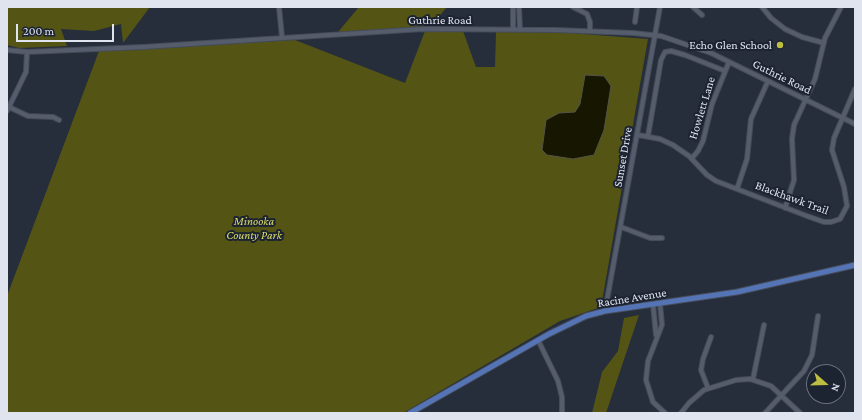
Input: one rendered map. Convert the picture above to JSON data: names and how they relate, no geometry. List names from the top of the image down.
{
  "streets": {
    "main road": ["Racine Avenue"],
    "street": [
      "Guthrie Road",
      "Howlett Lane",
      "Sunset Drive",
      "Blackhawk Trail"
    ]
  },
  "crossings": [
    ["Guthrie Road", "Howlett Lane"],
    ["Guthrie Road", "Sunset Drive"],
    ["Guthrie Road", "Blackhawk Trail"],
    ["Howlett Lane", "Blackhawk Trail"],
    ["Sunset Drive", "Blackhawk Trail"],
    ["Sunset Drive", "Racine Avenue"]
  ],
  "parks": ["Minooka County Park"],
  "places": ["Echo Glen School"],
  "scale_bar": "200 m",
  "north": "right"
}
